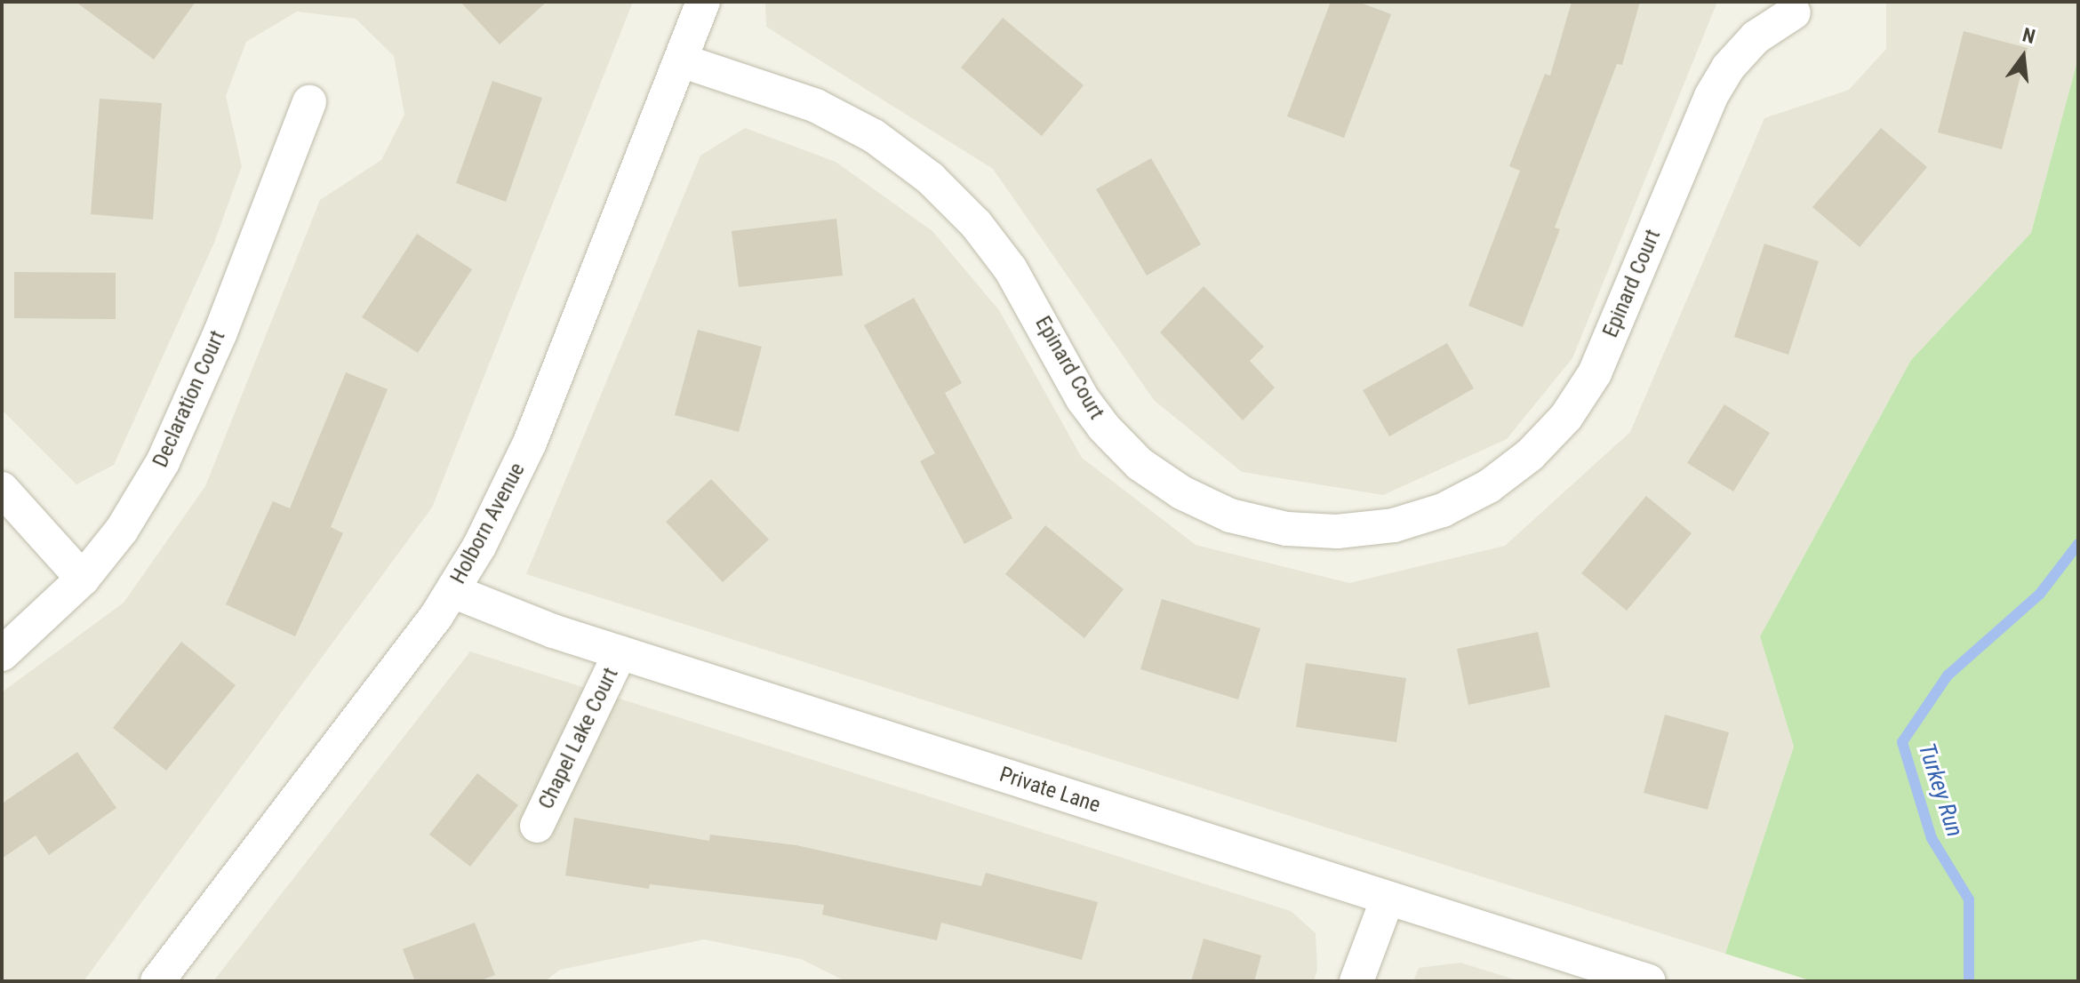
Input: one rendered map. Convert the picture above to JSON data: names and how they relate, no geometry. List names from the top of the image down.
{
  "streets": {
    "street": [
      "Epinard Court",
      "Declaration Court",
      "Holborn Avenue",
      "Chapel Lake Court",
      "Private Lane"
    ]
  },
  "crossings": [
    ["Epinard Court", "Holborn Avenue"],
    ["Holborn Avenue", "Private Lane"],
    ["Chapel Lake Court", "Private Lane"]
  ],
  "water": ["Turkey Run"],
  "north": "top"
}
